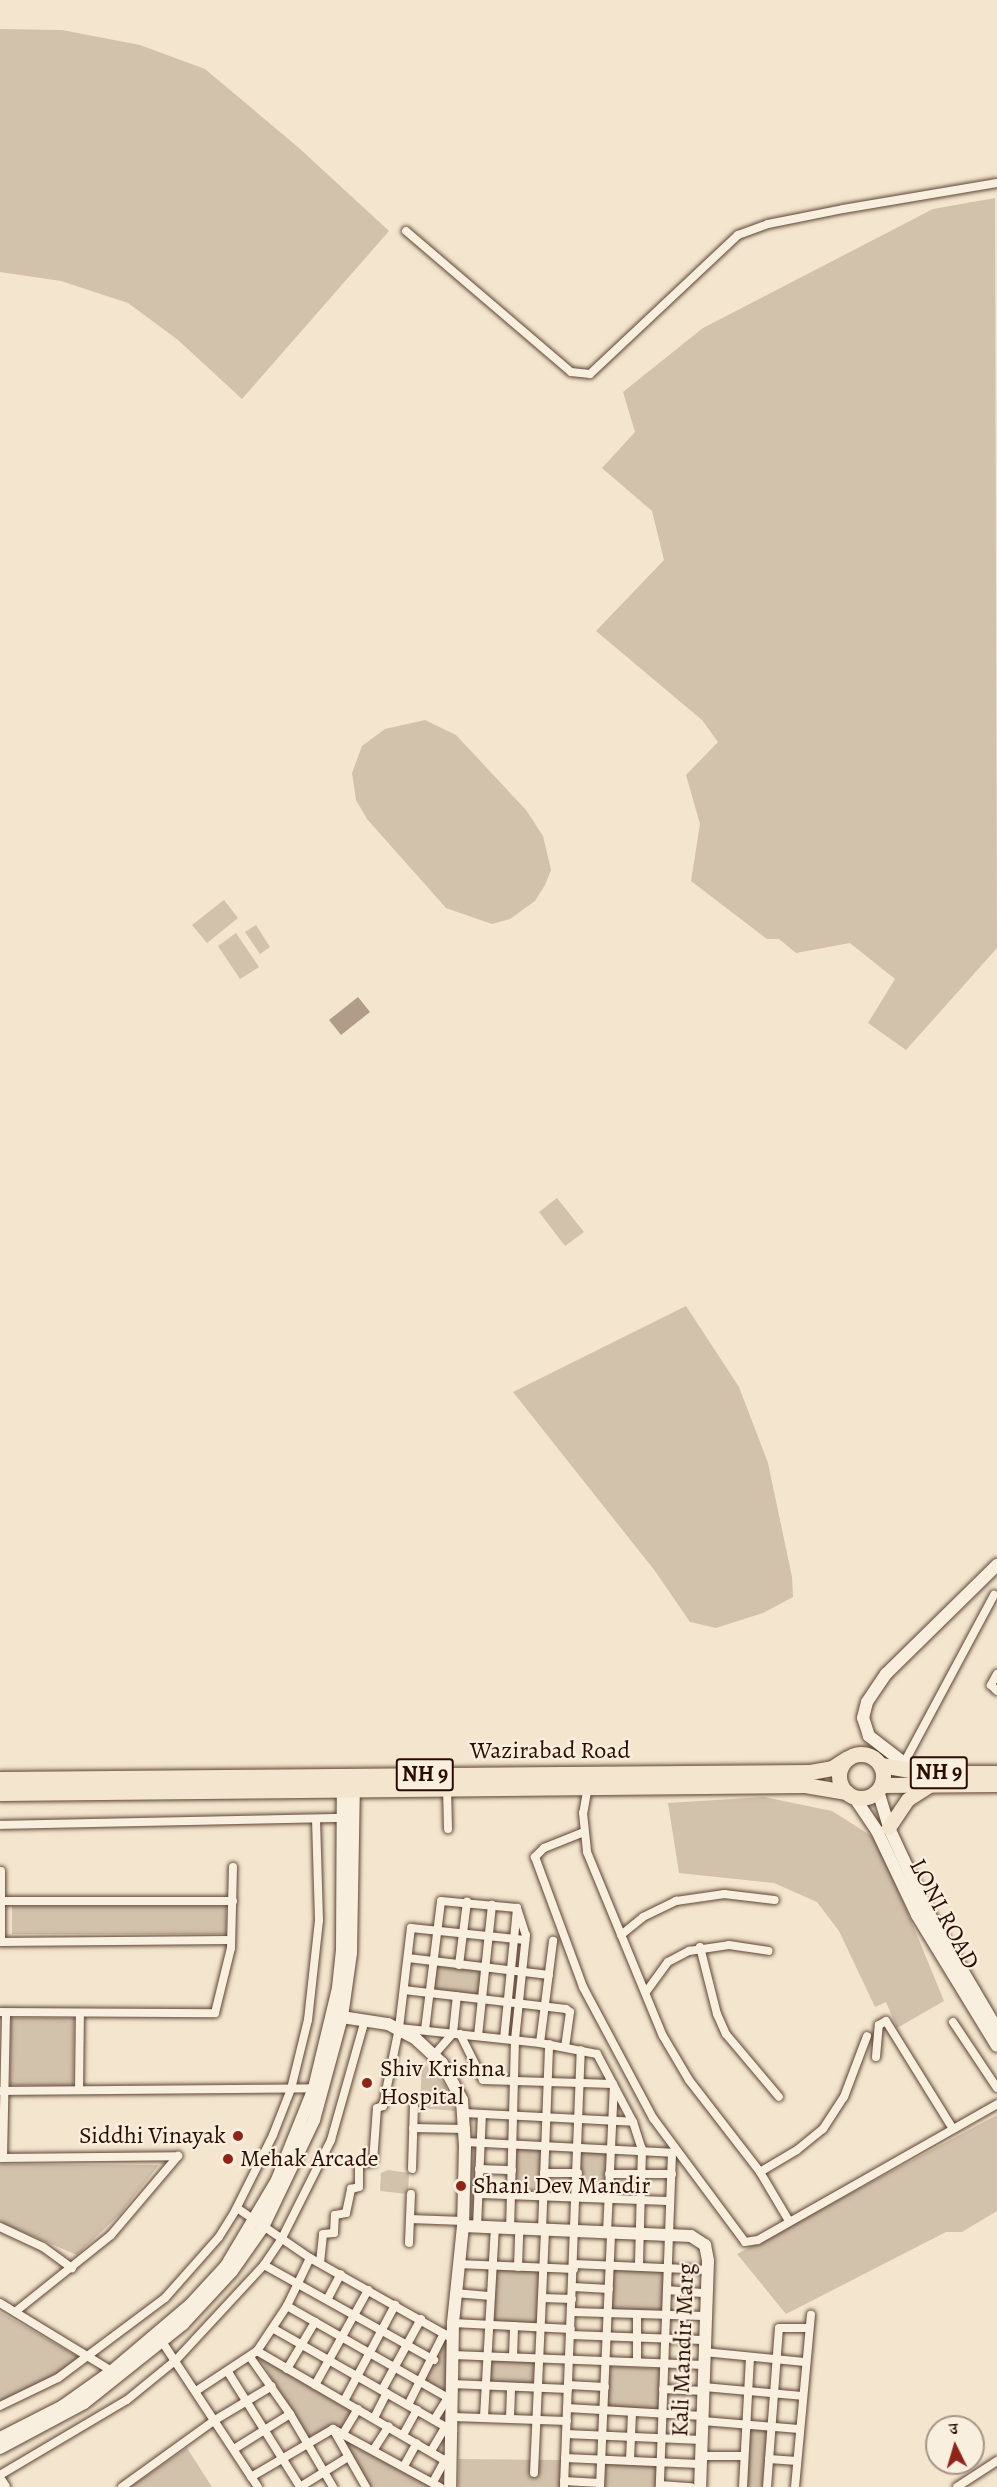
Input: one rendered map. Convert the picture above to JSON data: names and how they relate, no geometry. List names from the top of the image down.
{
  "streets": {
    "highway": ["Wazirabad Road", "NH 9"],
    "street": ["LONI ROAD", "Kali Mandir Marg"]
  },
  "crossings": [
    ["Wazirabad Road", "NH 9"]
  ],
  "places": [
    "Shiv Krishna Hospital",
    "Siddhi Vinayak",
    "Mehak Arcade",
    "Shani Dev Mandir"
  ],
  "north": "top"
}
